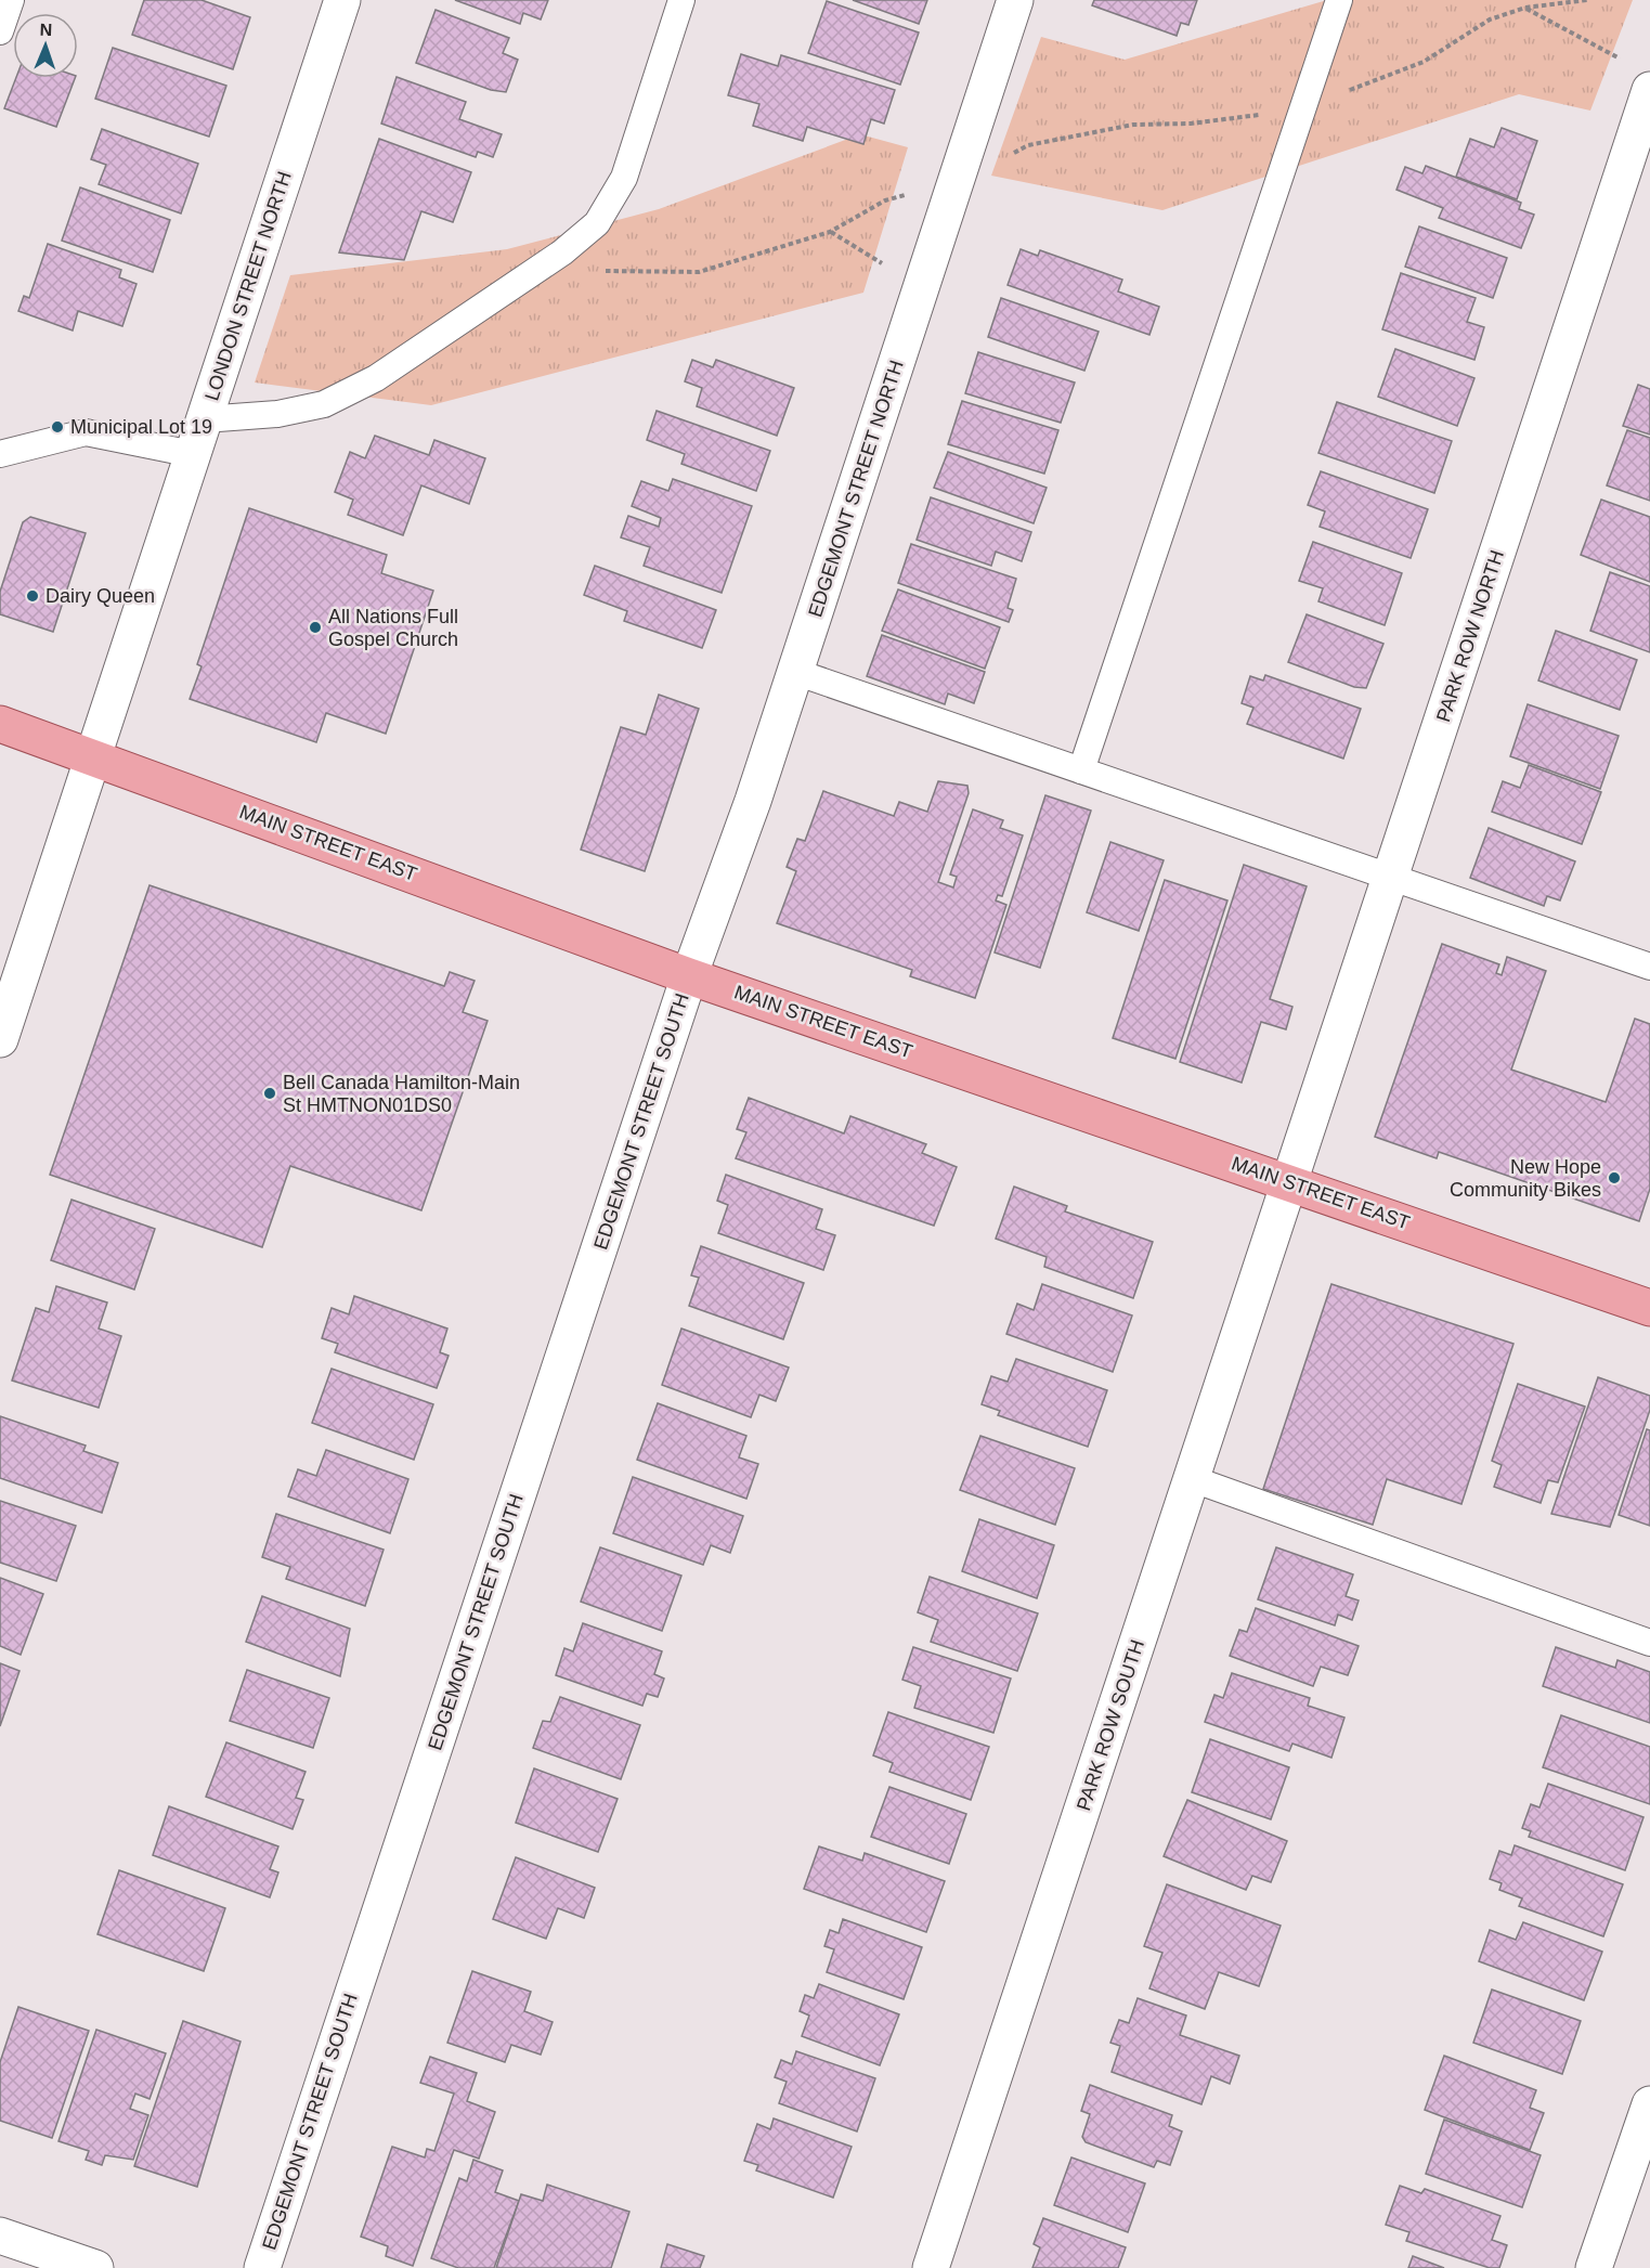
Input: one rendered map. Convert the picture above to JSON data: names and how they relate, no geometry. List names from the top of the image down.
{
  "streets": {
    "main road": ["MAIN STREET EAST"],
    "street": [
      "LONDON STREET NORTH",
      "EDGEMONT STREET NORTH",
      "PARK ROW NORTH",
      "EDGEMONT STREET SOUTH",
      "PARK ROW SOUTH"
    ]
  },
  "crossings": [
    ["LONDON STREET NORTH", "MAIN STREET EAST"],
    ["EDGEMONT STREET NORTH", "MAIN STREET EAST"],
    ["EDGEMONT STREET NORTH", "EDGEMONT STREET SOUTH"],
    ["PARK ROW NORTH", "MAIN STREET EAST"],
    ["PARK ROW NORTH", "PARK ROW SOUTH"],
    ["MAIN STREET EAST", "EDGEMONT STREET SOUTH"],
    ["MAIN STREET EAST", "PARK ROW SOUTH"]
  ],
  "places": [
    "Municipal Lot 19",
    "Dairy Queen",
    "All Nations Full Gospel Church",
    "Bell Canada Hamilton-Main St HMTNON01DS0",
    "New Hope Community Bikes"
  ],
  "north": "top"
}
